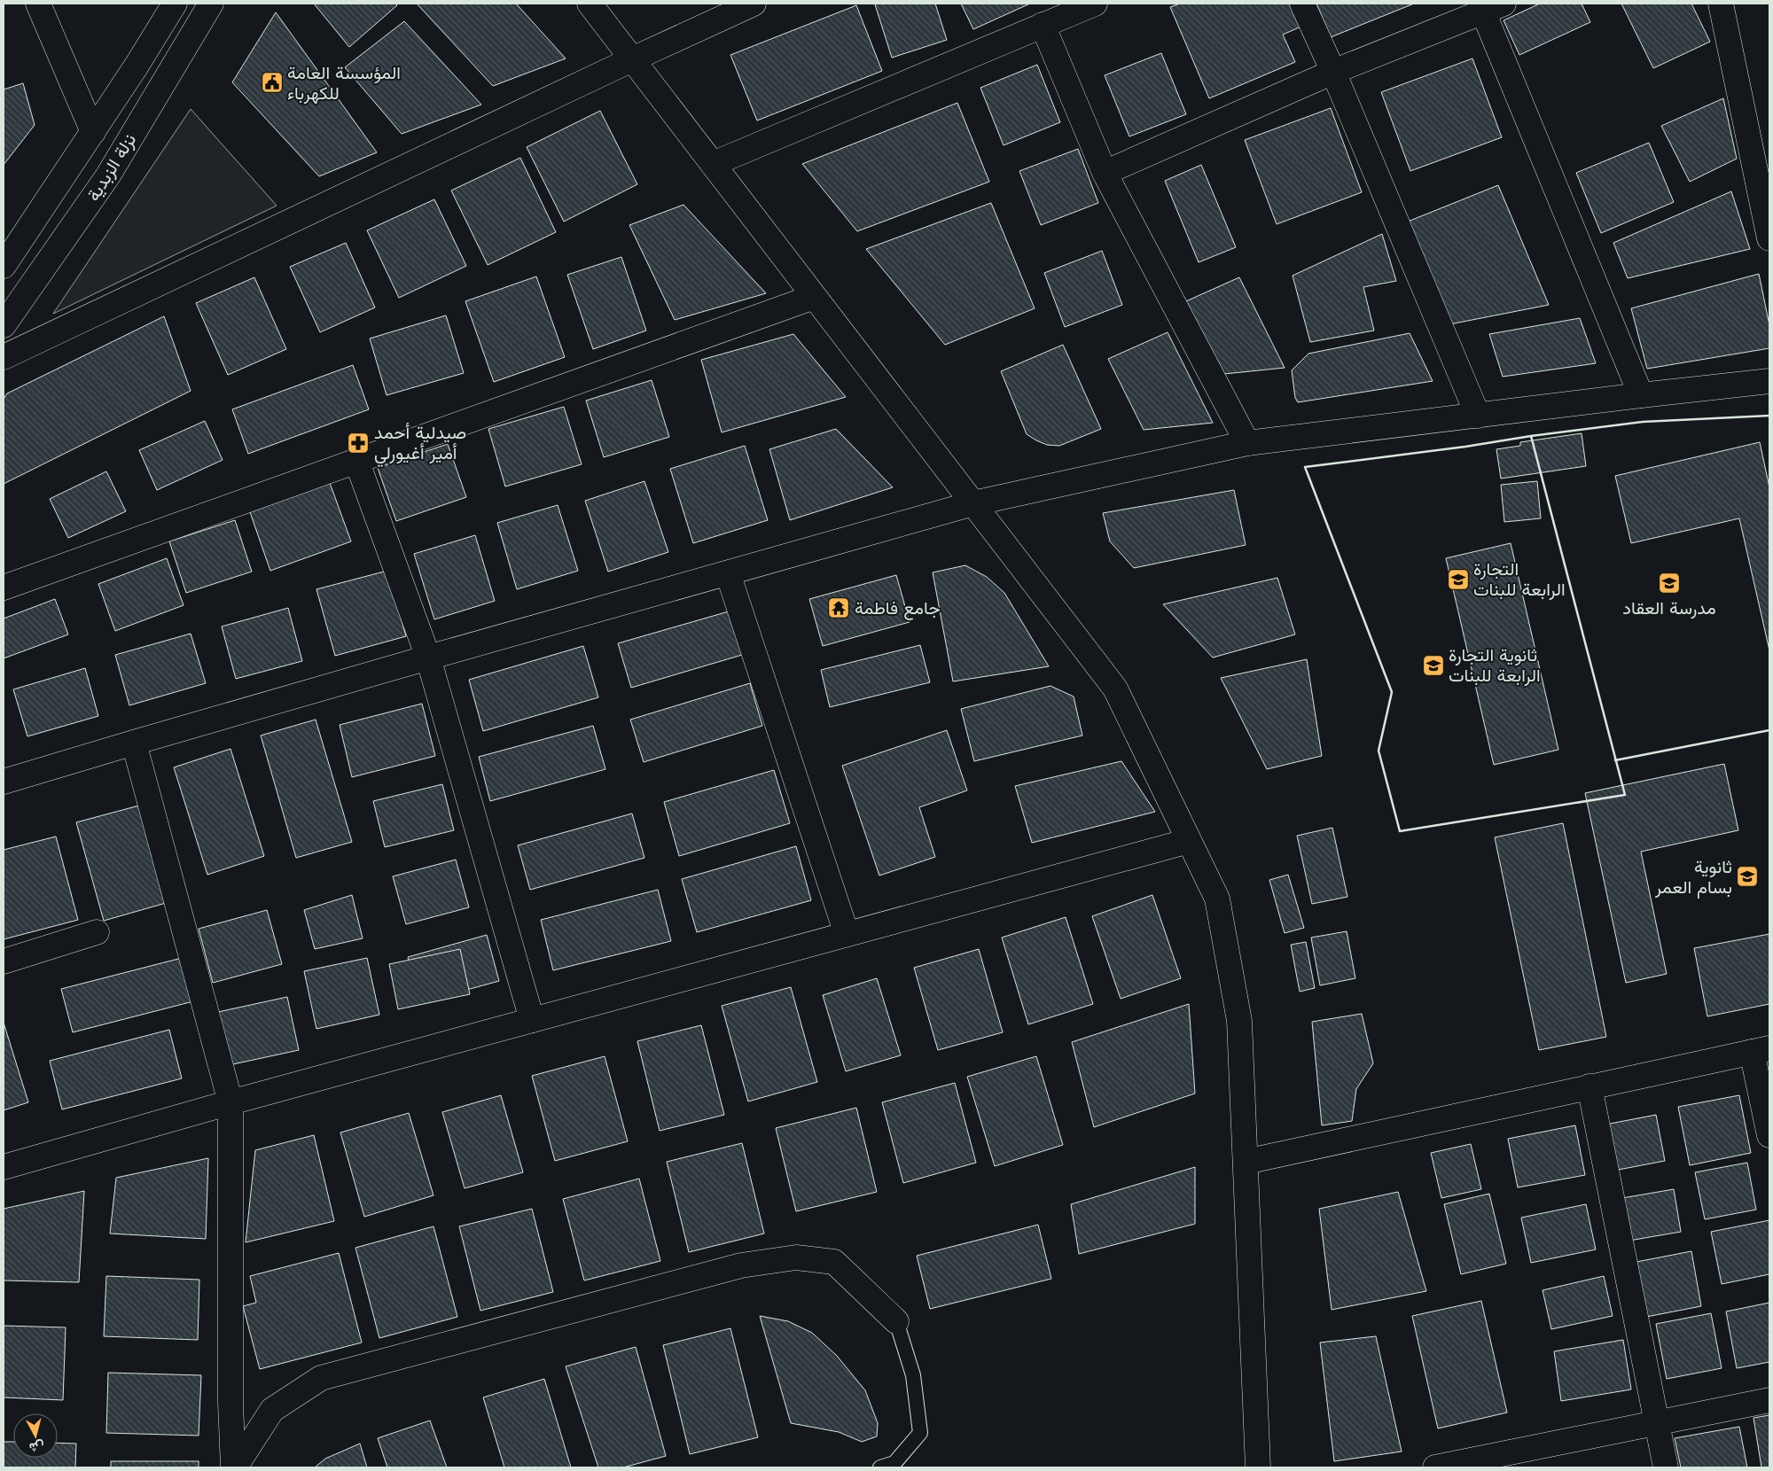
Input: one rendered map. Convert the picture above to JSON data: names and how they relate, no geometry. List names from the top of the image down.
{
  "streets": {
    "street": ["نزلة الزبدية"]
  },
  "places": {
    "public building": ["المؤسسة العامة للكهرباء"],
    "pharmacy": ["صيدلية أحمد أمير أغيورلي"],
    "school or university": [
      "التجارة الرابعة للبنات",
      "مدرسة العقاد",
      "ثانوية التجارة الرابعة للبنات",
      "ثانوية بسام العمر"
    ],
    "temple": ["جامع فاطمة"]
  },
  "north": "bottom"
}
